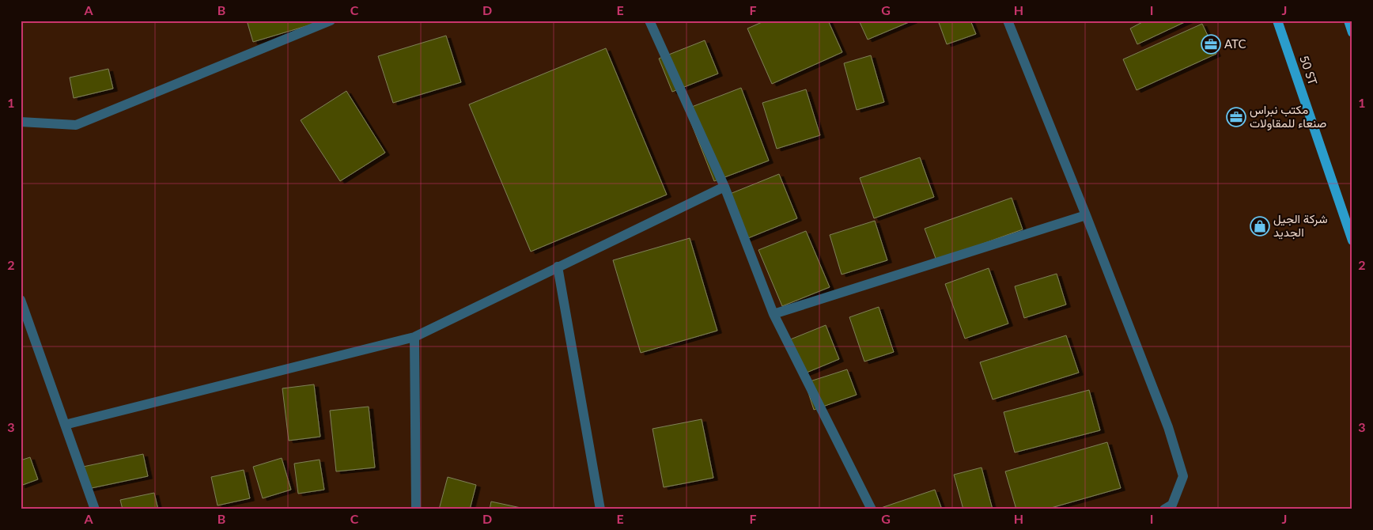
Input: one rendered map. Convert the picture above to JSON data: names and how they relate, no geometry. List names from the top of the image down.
{
  "streets": {
    "main road": ["50 ST"]
  },
  "places": {
    "office": ["ATC", "مكتب نبراس صنعاء للمقاولات"],
    "shop": ["شركة الجيل الجديد"]
  },
  "grid": {
    "columns": [
      "A",
      "B",
      "C",
      "D",
      "E",
      "F",
      "G",
      "H",
      "I",
      "J"
    ],
    "rows": ["1", "2", "3"]
  }
}
